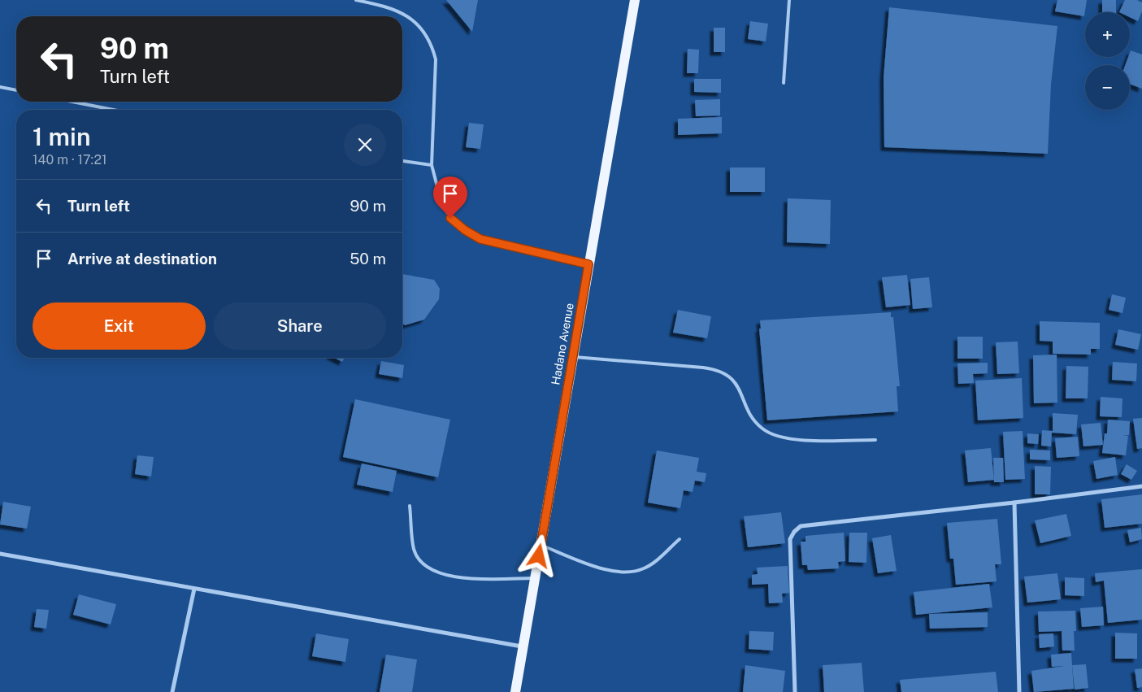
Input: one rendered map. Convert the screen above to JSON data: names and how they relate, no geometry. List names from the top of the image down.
{
  "streets": {
    "main road": ["Hadano Avenue"]
  },
  "page": {
    "map_buttons": ["+", "−"],
    "turn": ["90 m", "Turn left"],
    "heading": ["1 min", "140 m · 17:21"],
    "list": [
      {
        "name": "Turn left",
        "value": "90 m"
      },
      {
        "name": "Arrive at destination",
        "value": "50 m"
      }
    ],
    "buttons": ["Exit", "Share"]
  }
}
